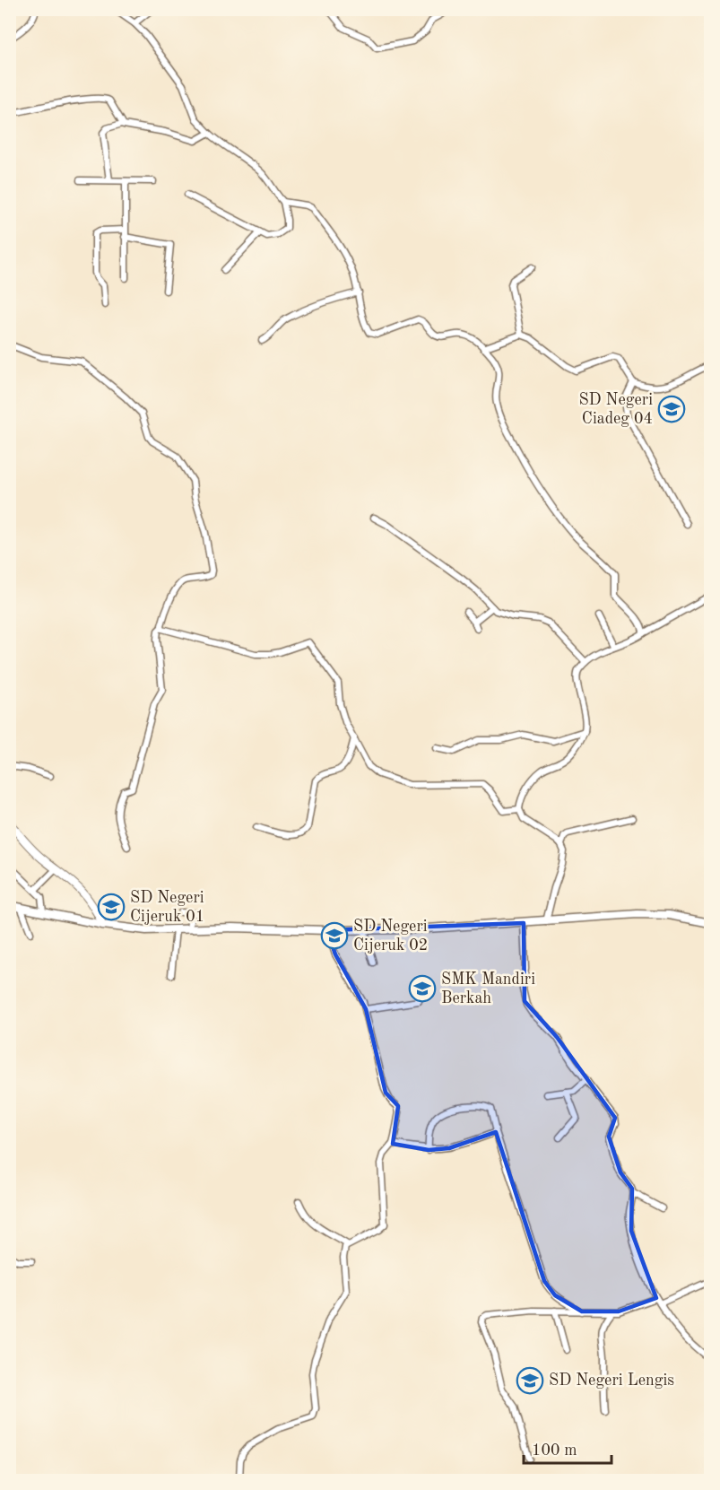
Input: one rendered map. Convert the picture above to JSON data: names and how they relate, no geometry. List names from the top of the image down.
{
  "places": {
    "school or university": [
      "SD Negeri Ciadeg 04",
      "SD Negeri Cijeruk 01",
      "SD Negeri Cijeruk 02",
      "SMK Mandiri Berkah",
      "SD Negeri Lengis"
    ]
  },
  "scale_bar": "100 m"
}
